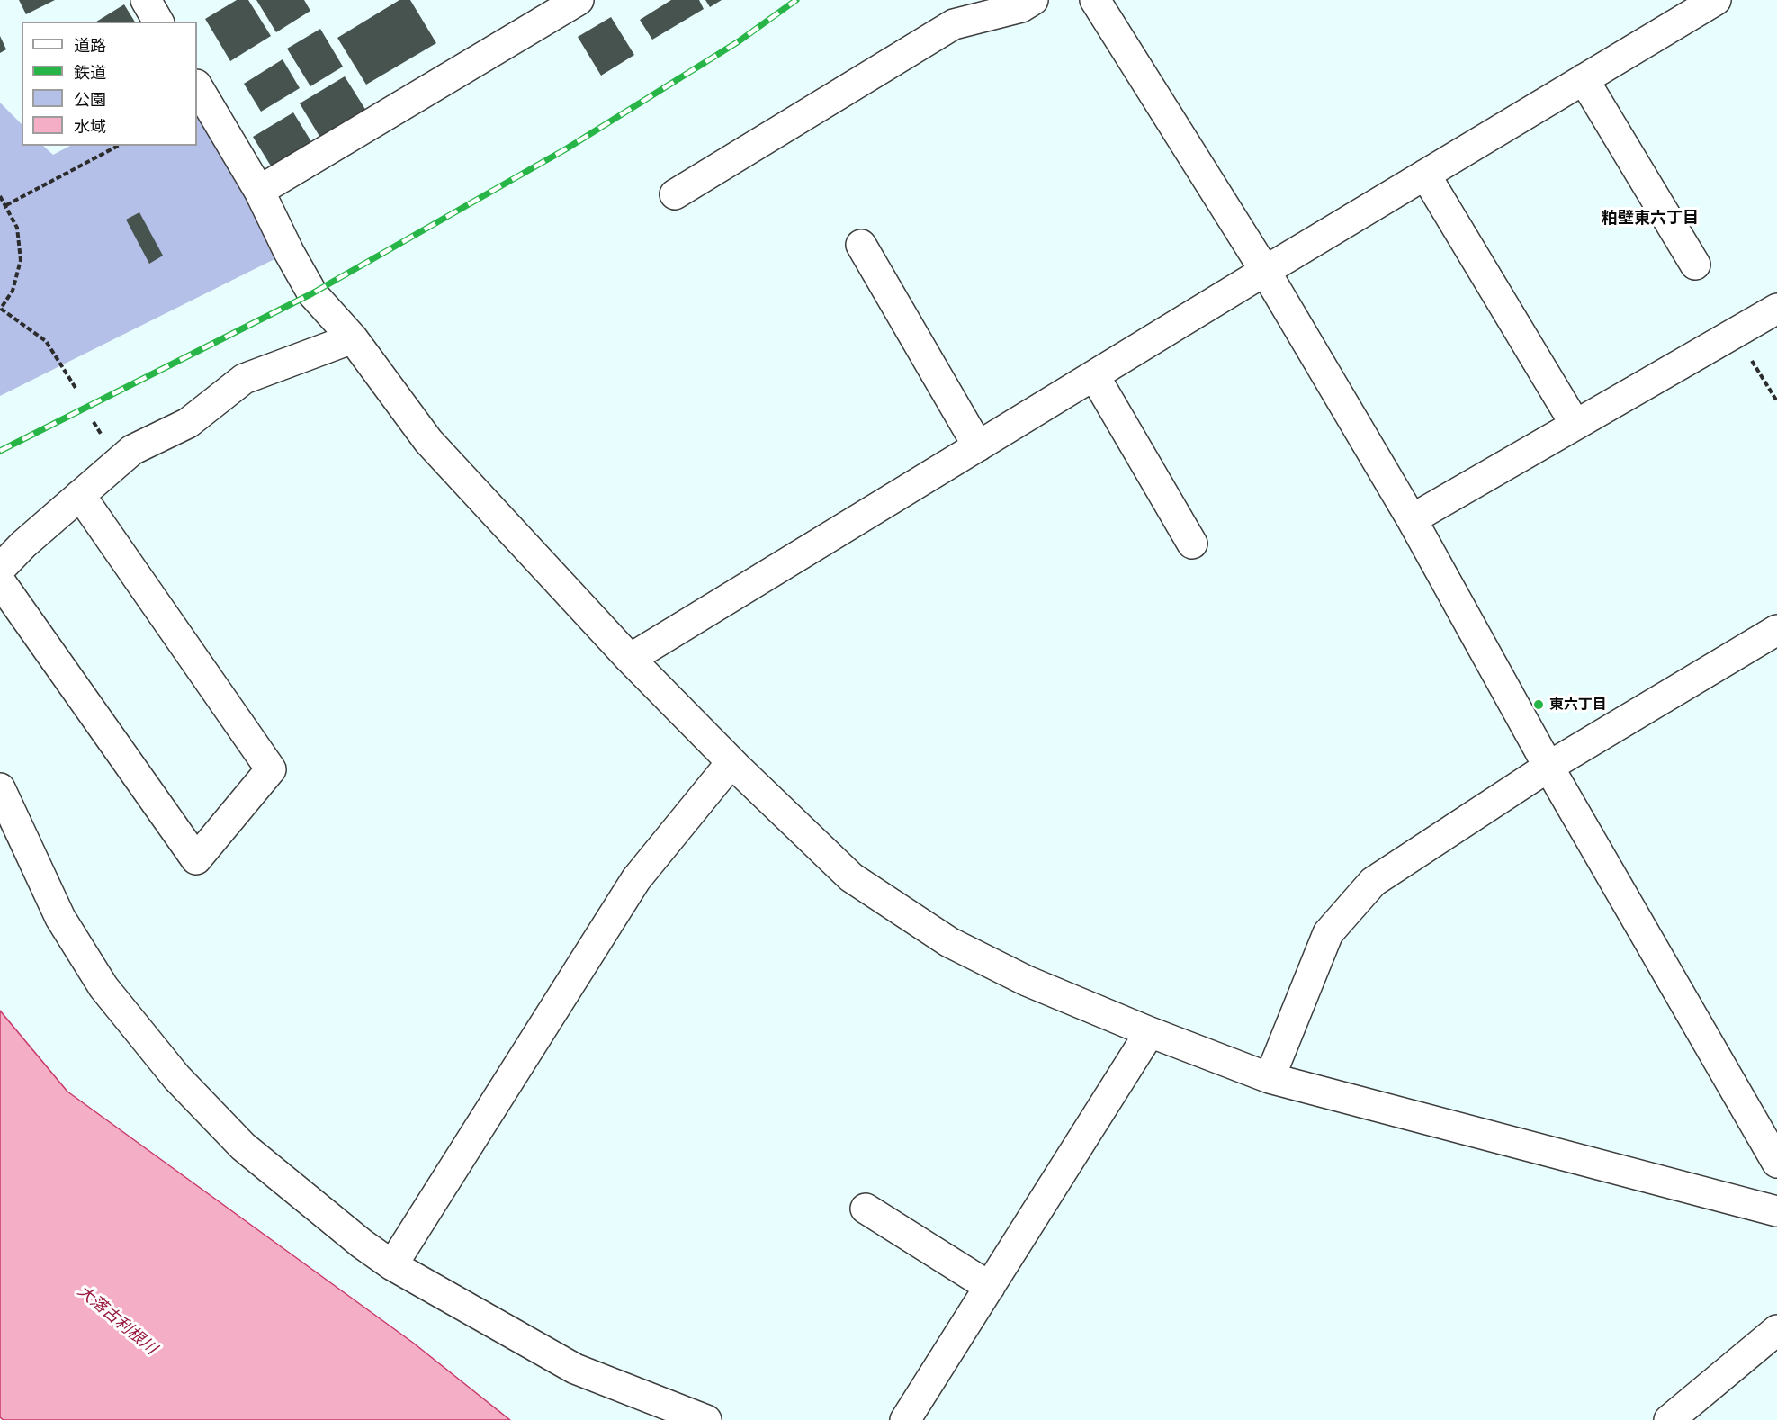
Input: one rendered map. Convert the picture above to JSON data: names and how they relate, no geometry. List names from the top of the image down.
{
  "districts": ["粕壁東六丁目"],
  "water": ["大落古利根川"],
  "places": ["東六丁目"],
  "legend": [
    "道路",
    "鉄道",
    "公園",
    "水域"
  ]
}
